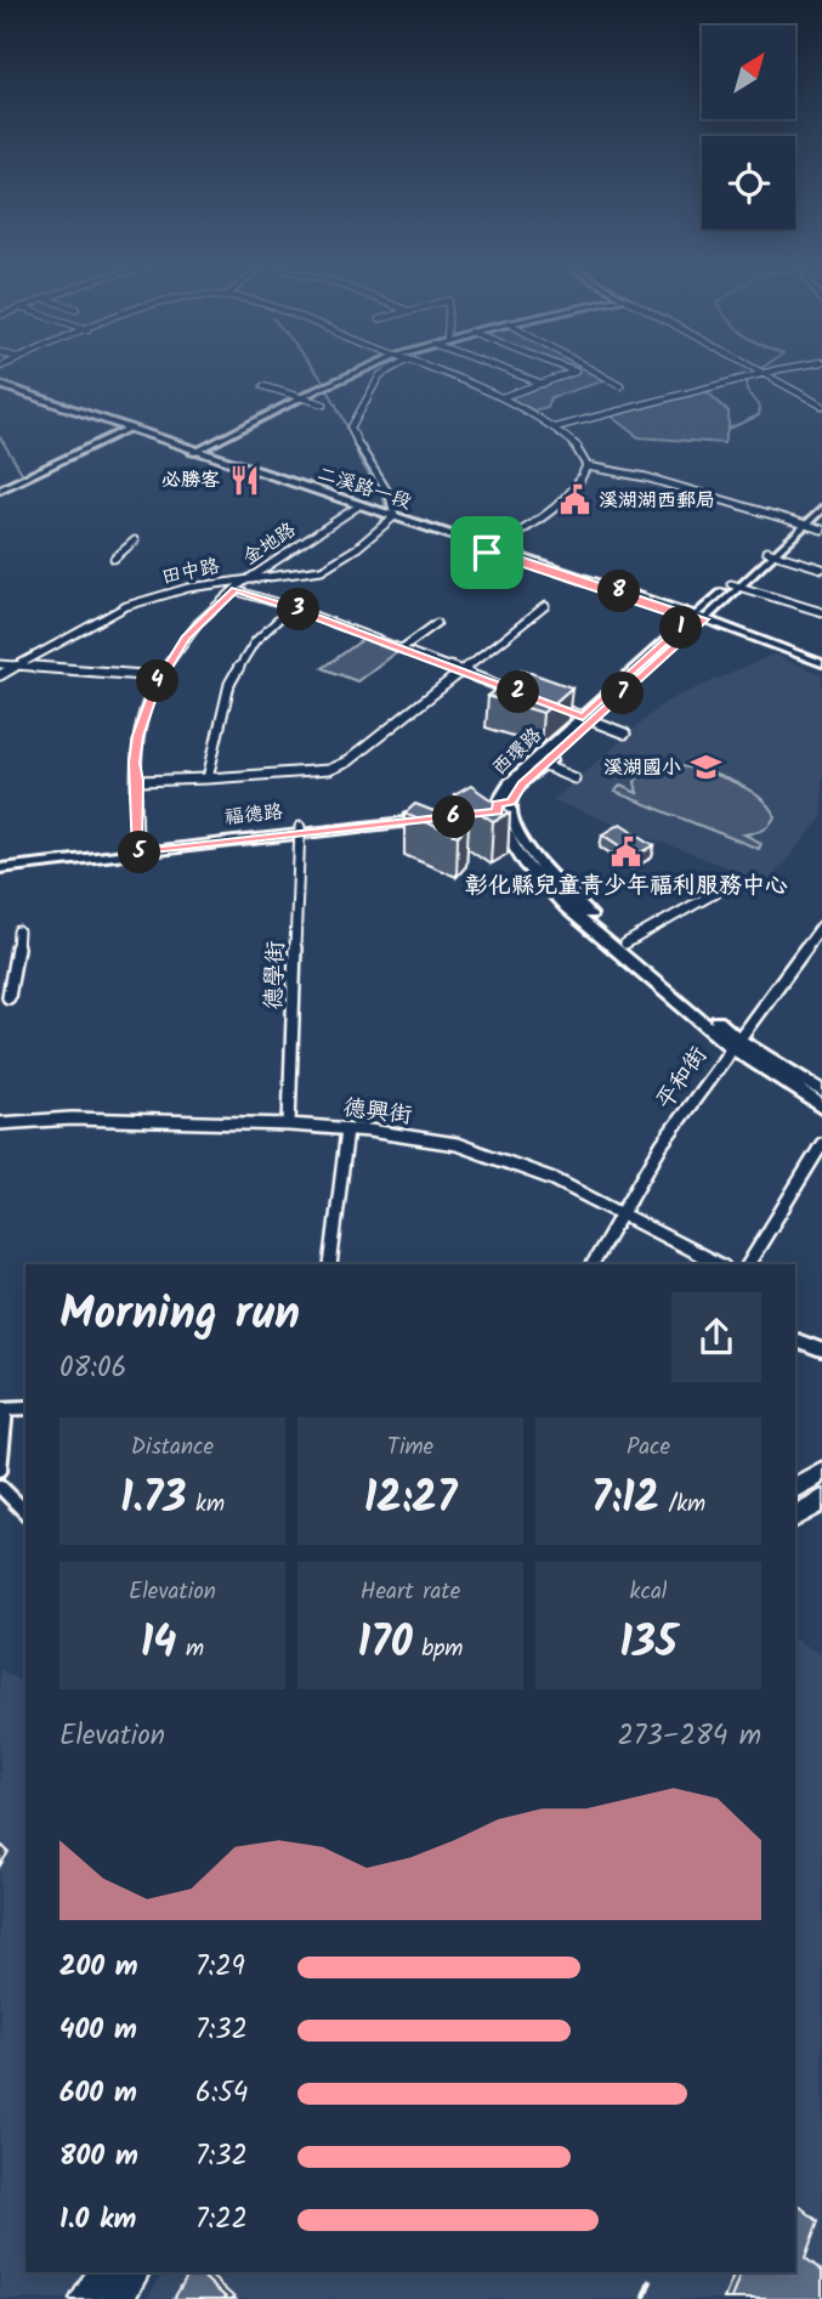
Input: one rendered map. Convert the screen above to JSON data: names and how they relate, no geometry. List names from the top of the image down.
{
  "streets": {
    "main road": ["二溪路一段", "西環路"],
    "street": [
      "金地路",
      "田中路",
      "福德路",
      "德學街",
      "平和街",
      "德興街"
    ]
  },
  "crossings": [
    ["二溪路一段", "金地路"],
    ["二溪路一段", "田中路"],
    ["二溪路一段", "西環路"],
    ["金地路", "田中路"],
    ["金地路", "福德路"],
    ["西環路", "福德路"],
    ["西環路", "平和街"],
    ["福德路", "德學街"],
    ["德學街", "德興街"],
    ["平和街", "德興街"]
  ],
  "places": {
    "restaurant": ["必勝客"],
    "public building": ["溪湖湖西郵局", "彰化縣兒童青少年福利服務中心"],
    "school or university": ["溪湖國小"]
  },
  "north": "top right",
  "page": {
    "pins": [
      "8",
      "3",
      "1",
      "4",
      "2",
      "7",
      "6",
      "5"
    ],
    "heading": ["Morning run", "08:06"],
    "stats": [
      ["Distance", "1.73 km"],
      ["Time", "12:27"],
      ["Pace", "7:12 /km"],
      ["Elevation", "14 m"],
      ["Heart rate", "170 bpm"],
      ["kcal", "135"]
    ],
    "chart": ["Elevation", "273–284 m"],
    "list": [
      {
        "name": "200 m",
        "note": "7:29"
      },
      {
        "name": "400 m",
        "note": "7:32"
      },
      {
        "name": "600 m",
        "note": "6:54"
      },
      {
        "name": "800 m",
        "note": "7:32"
      },
      {
        "name": "1.0 km",
        "note": "7:22"
      }
    ]
  }
}
